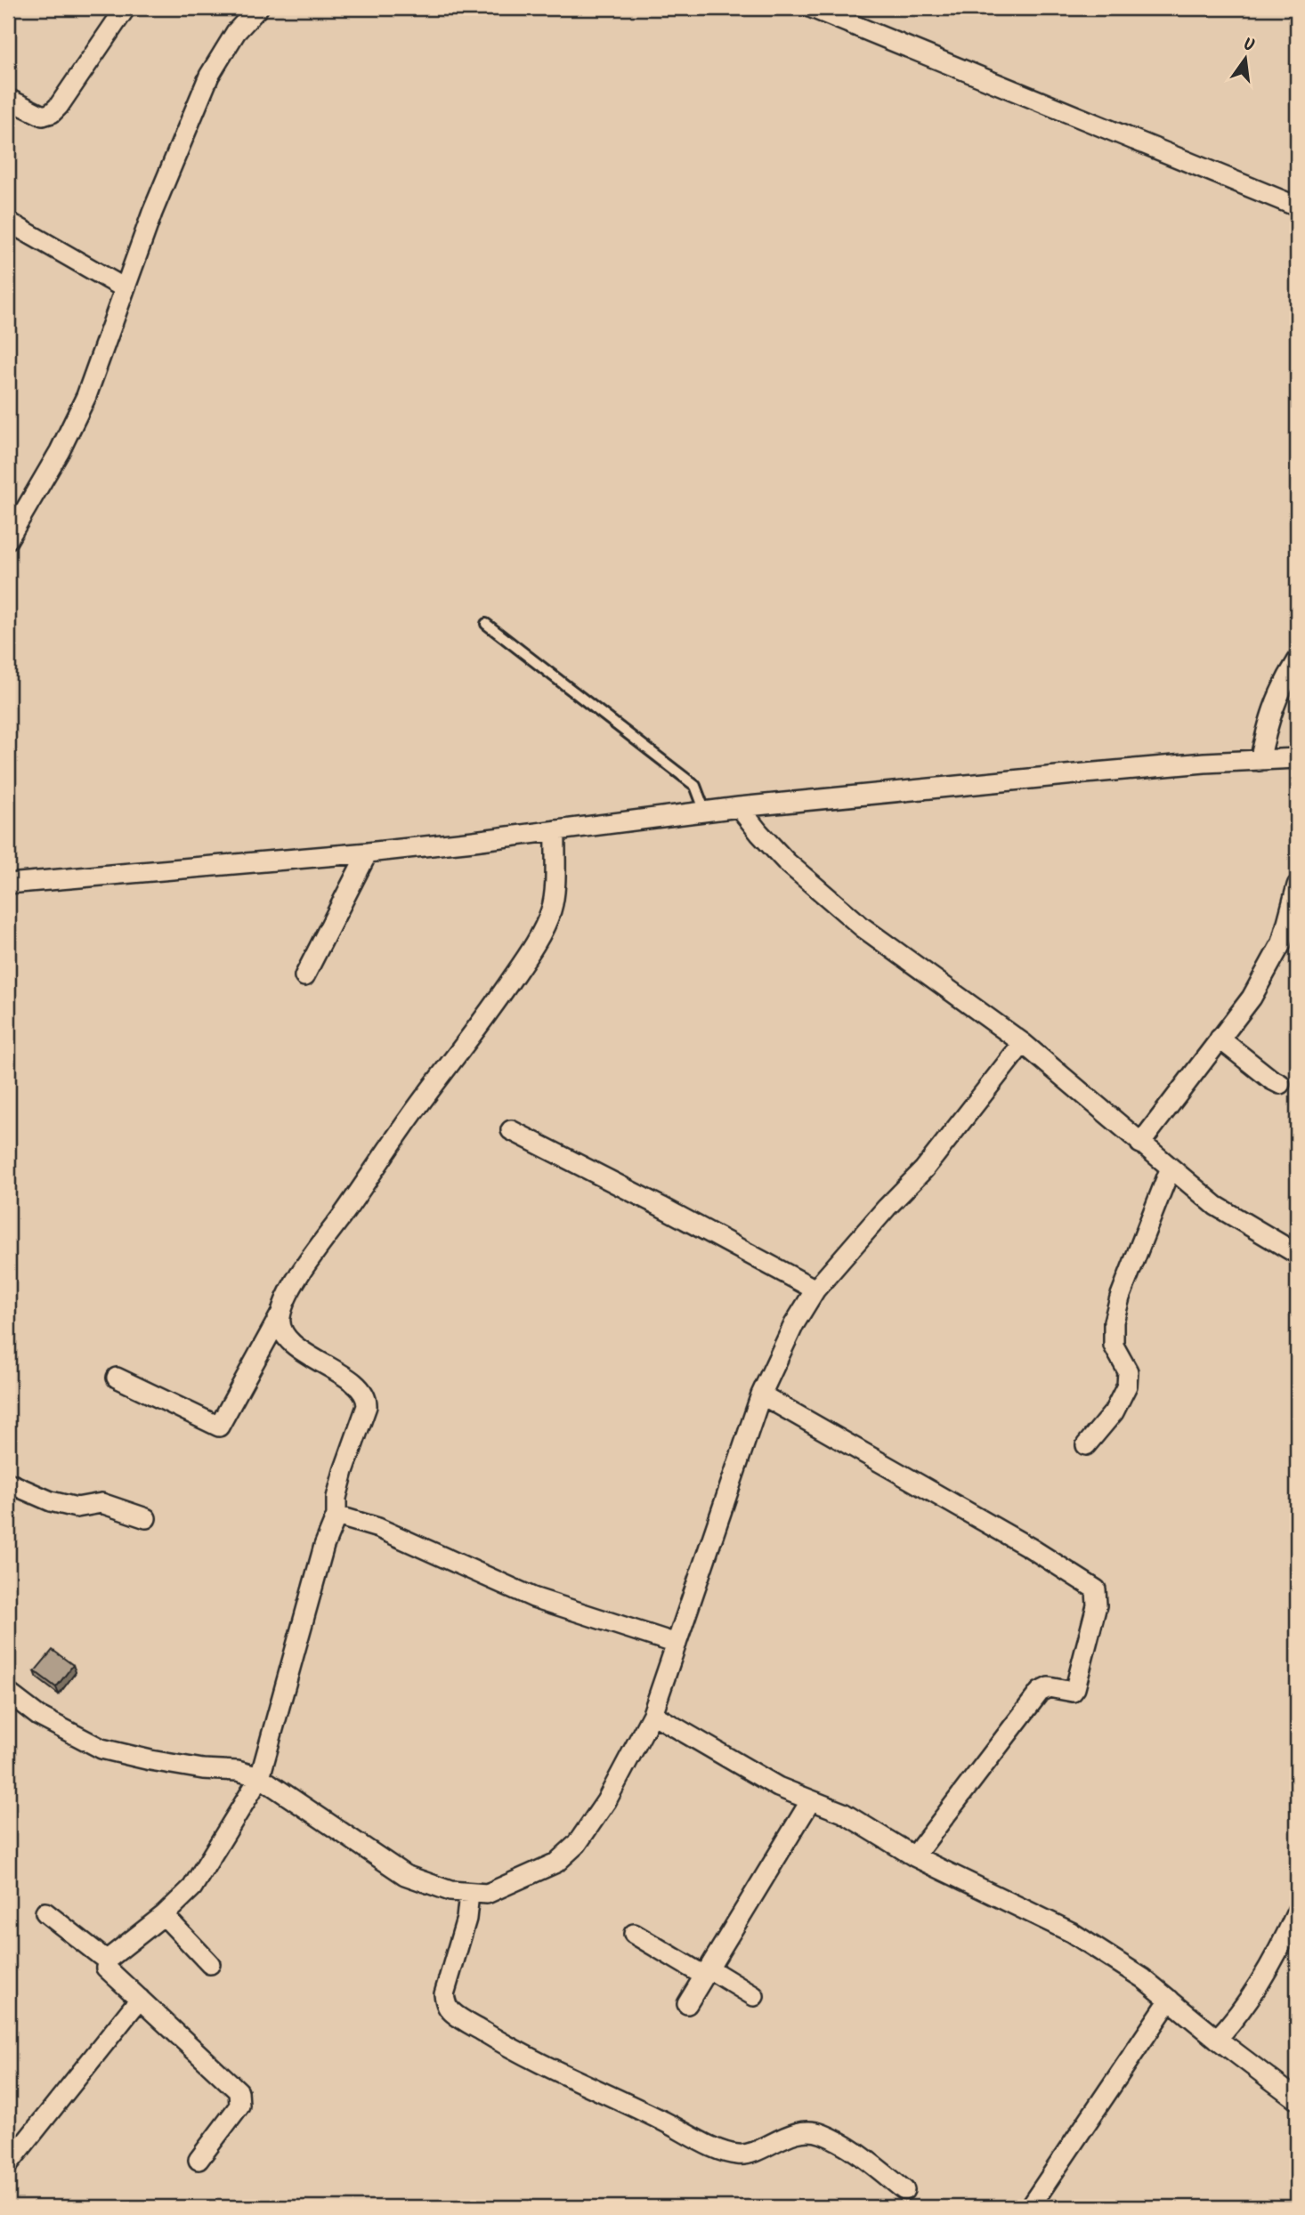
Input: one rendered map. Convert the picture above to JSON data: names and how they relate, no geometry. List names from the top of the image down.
{
  "north": "top"
}
